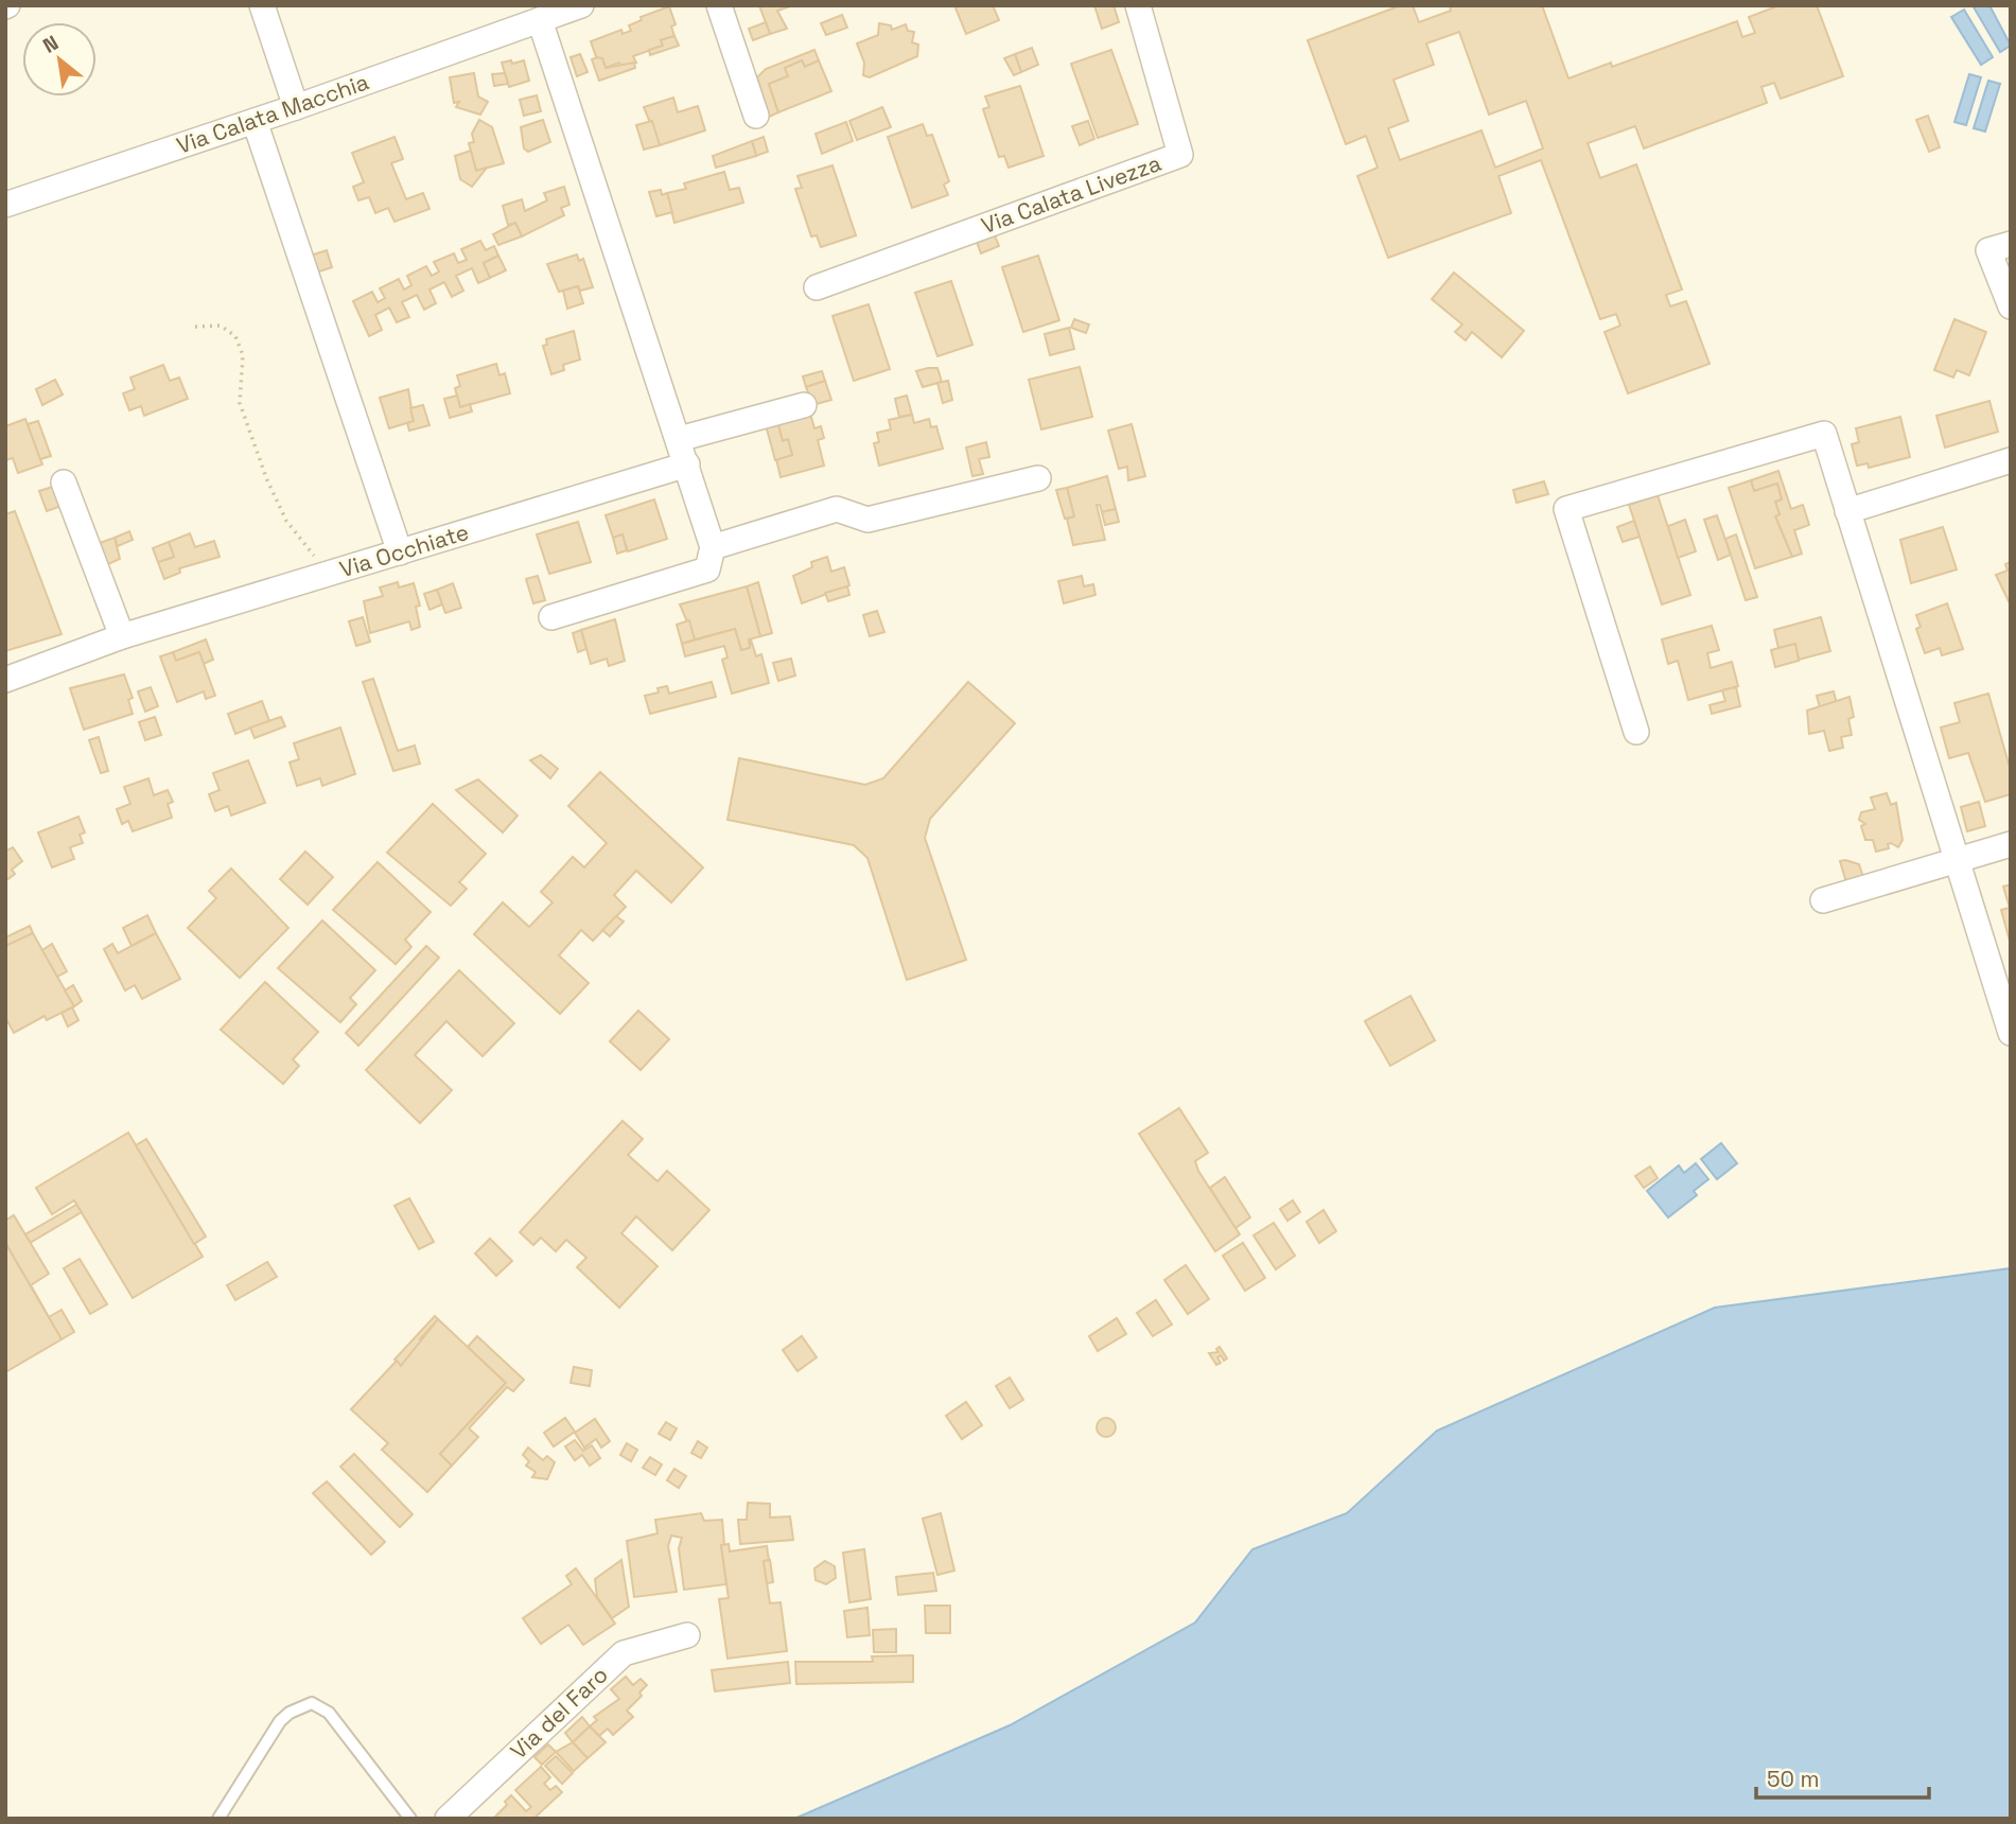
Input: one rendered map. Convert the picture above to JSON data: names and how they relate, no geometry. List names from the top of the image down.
{
  "streets": {
    "street": [
      "Via Calata Macchia",
      "Via Calata Livezza",
      "Via Occhiate",
      "Via del Faro"
    ]
  },
  "scale_bar": "50 m",
  "north": "top left"
}
